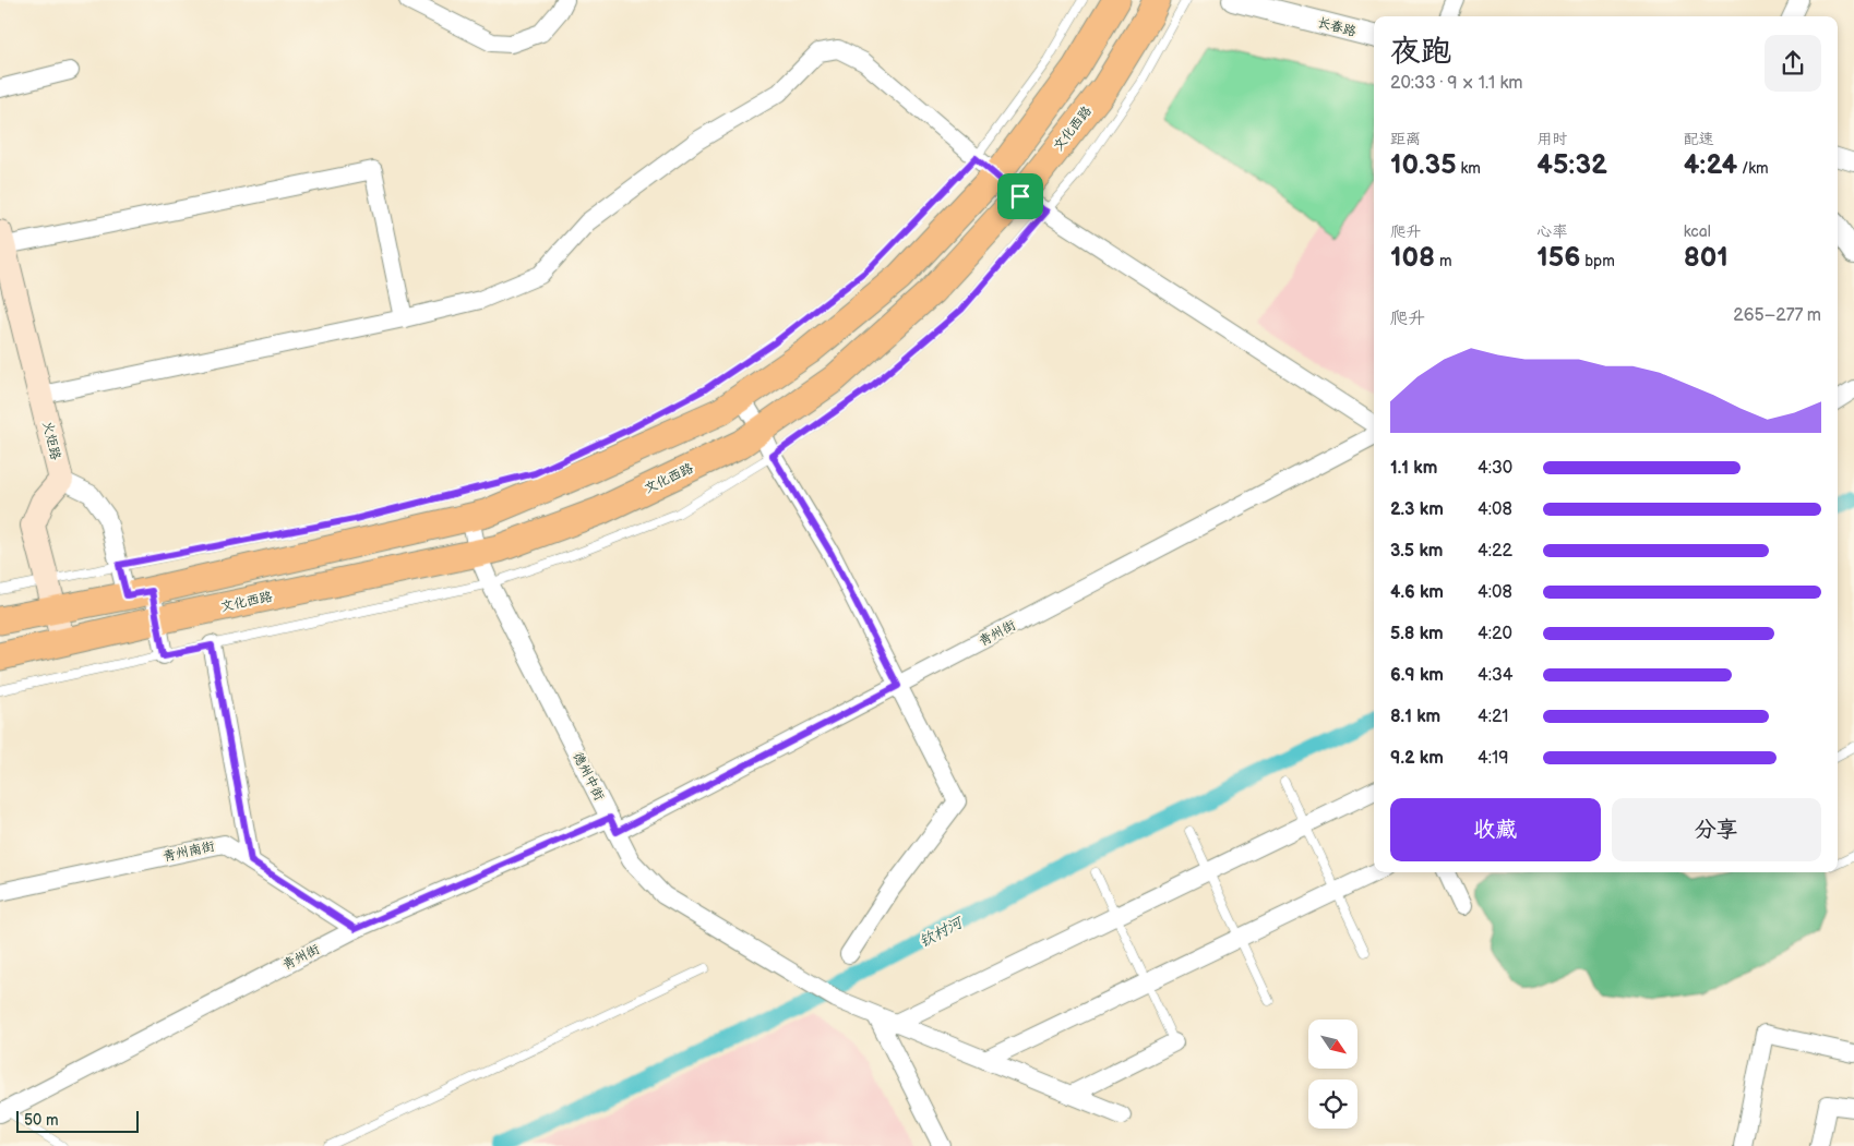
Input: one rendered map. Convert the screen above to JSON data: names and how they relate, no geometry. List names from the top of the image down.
{
  "streets": {
    "main road": ["文化西路", "火炬路"],
    "street": [
      "长春路",
      "青州街",
      "德州中街",
      "青州南街"
    ]
  },
  "crossings": [
    ["文化西路", "德州中街"],
    ["青州街", "德州中街"],
    ["青州街", "青州南街"]
  ],
  "water": ["钦村河"],
  "scale_bar": "50 m",
  "north": "bottom right",
  "page": {
    "heading": ["夜跑", "20:33 · 9 × 1.1 km"],
    "stats": [
      ["距离", "10.35 km"],
      ["用时", "45:32"],
      ["配速", "4:24 /km"],
      ["爬升", "108 m"],
      ["心率", "156 bpm"],
      ["kcal", "801"]
    ],
    "chart": ["爬升", "265–277 m"],
    "list": [
      {
        "name": "1.1 km",
        "note": "4:30"
      },
      {
        "name": "2.3 km",
        "note": "4:08"
      },
      {
        "name": "3.5 km",
        "note": "4:22"
      },
      {
        "name": "4.6 km",
        "note": "4:08"
      },
      {
        "name": "5.8 km",
        "note": "4:20"
      },
      {
        "name": "6.9 km",
        "note": "4:34"
      },
      {
        "name": "8.1 km",
        "note": "4:21"
      },
      {
        "name": "9.2 km",
        "note": "4:19"
      }
    ],
    "buttons": ["收藏", "分享"],
    "scale": "50 m"
  }
}
